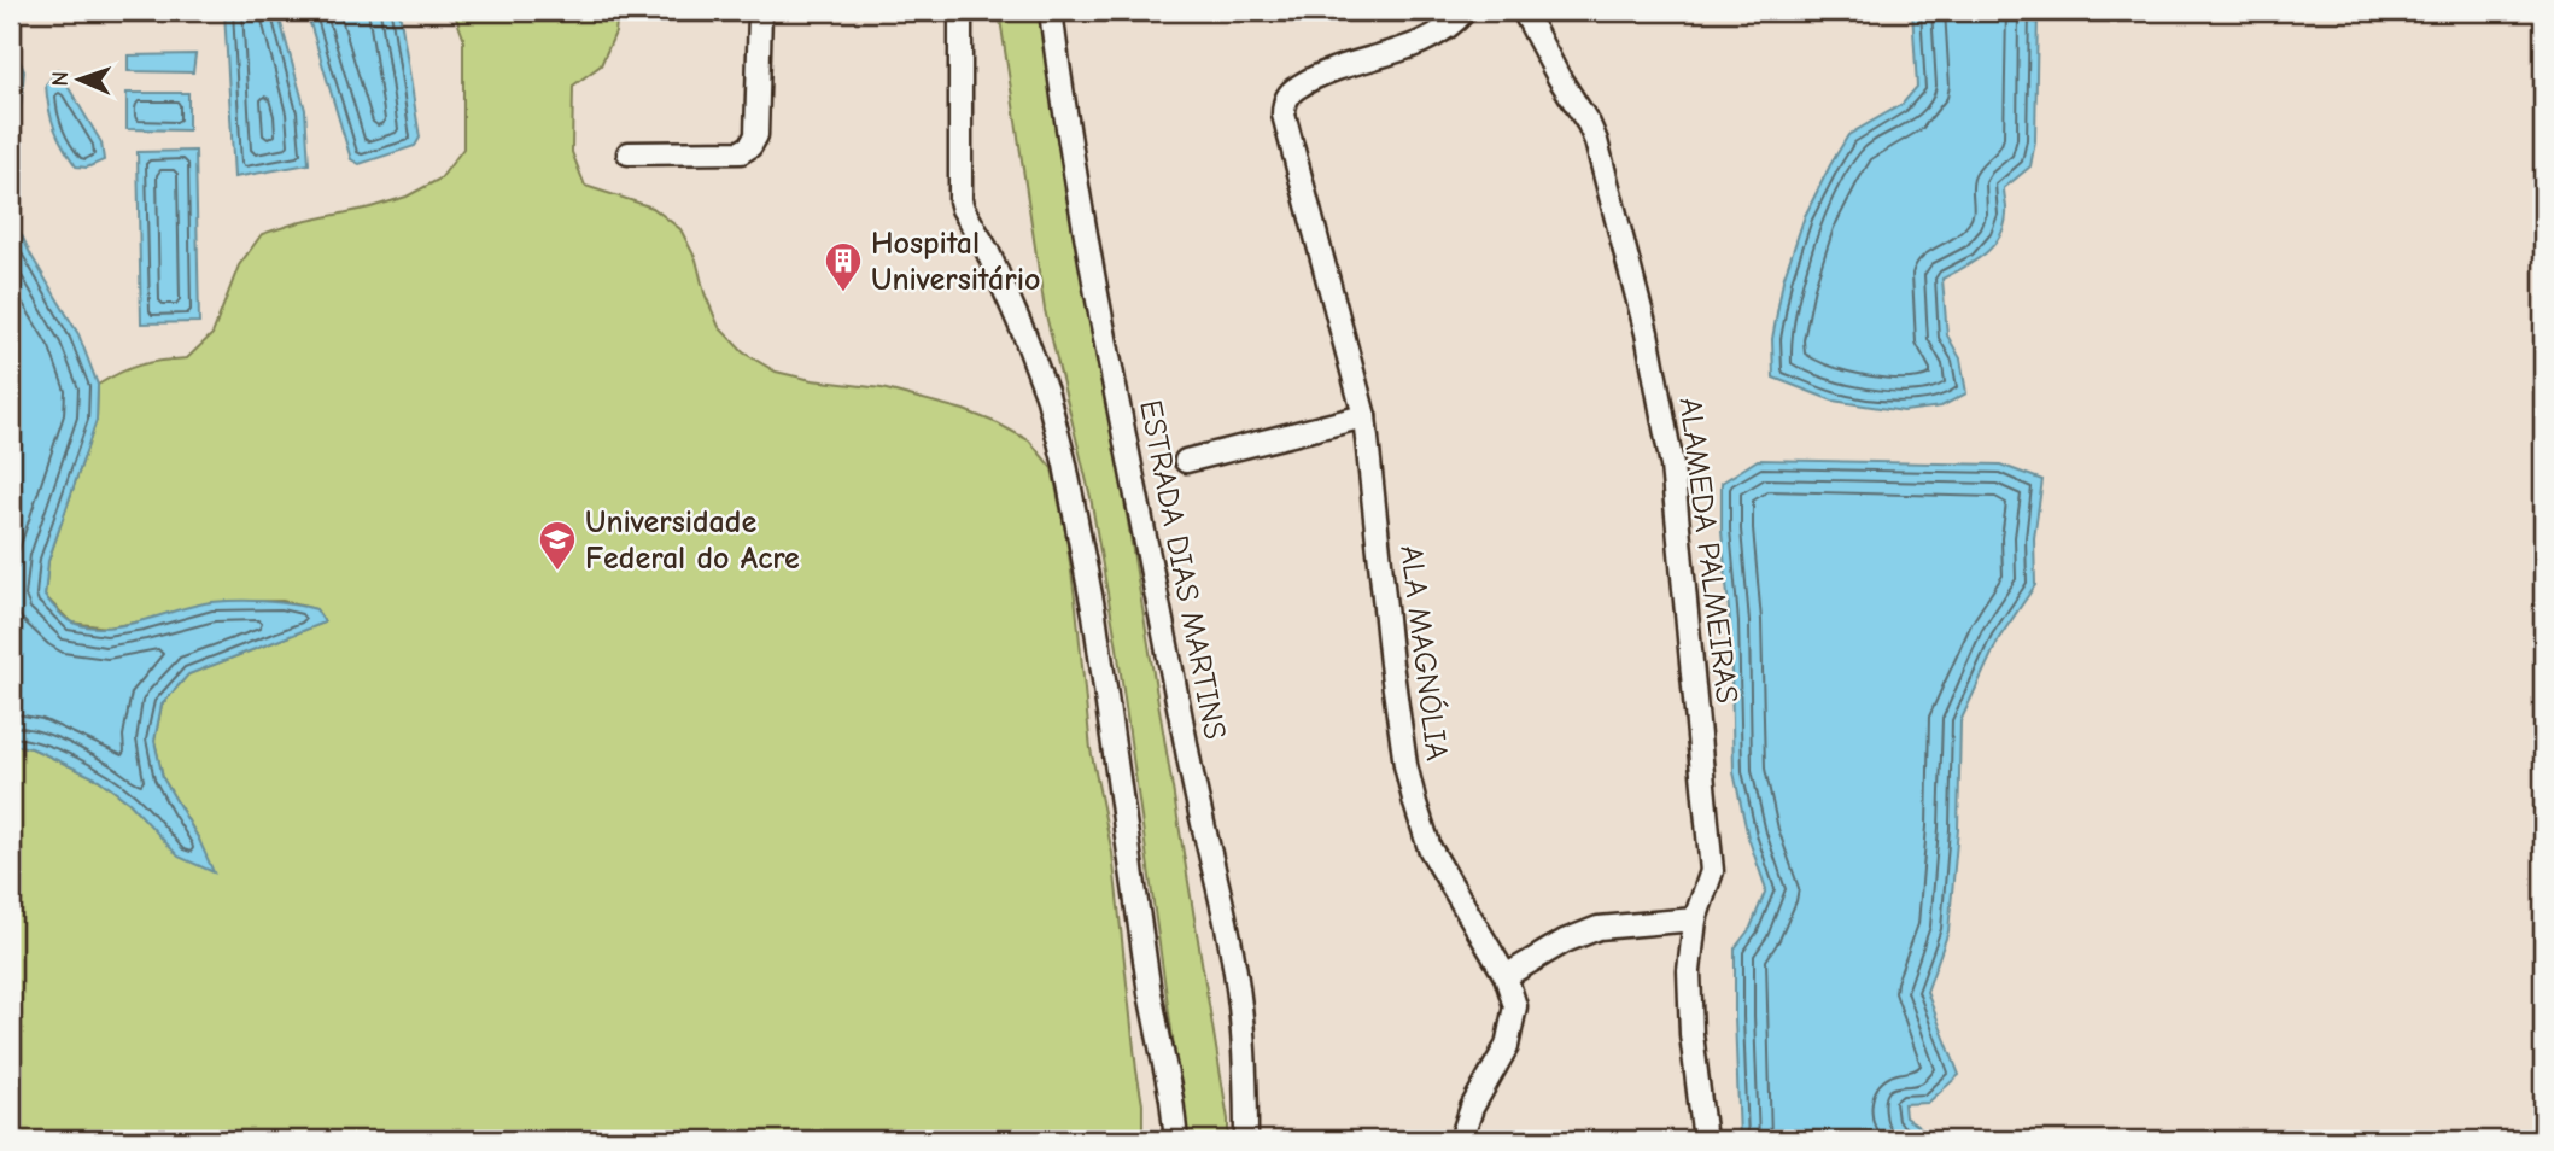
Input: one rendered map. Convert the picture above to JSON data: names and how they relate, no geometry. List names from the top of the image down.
{
  "streets": {
    "street": ["ALAMEDA PALMEIRAS", "ESTRADA DIAS MARTINS", "ALA MAGNÓLIA"]
  },
  "places": {
    "building": ["Hospital Universitário"],
    "school or university": ["Universidade Federal do Acre"]
  },
  "north": "left"
}
